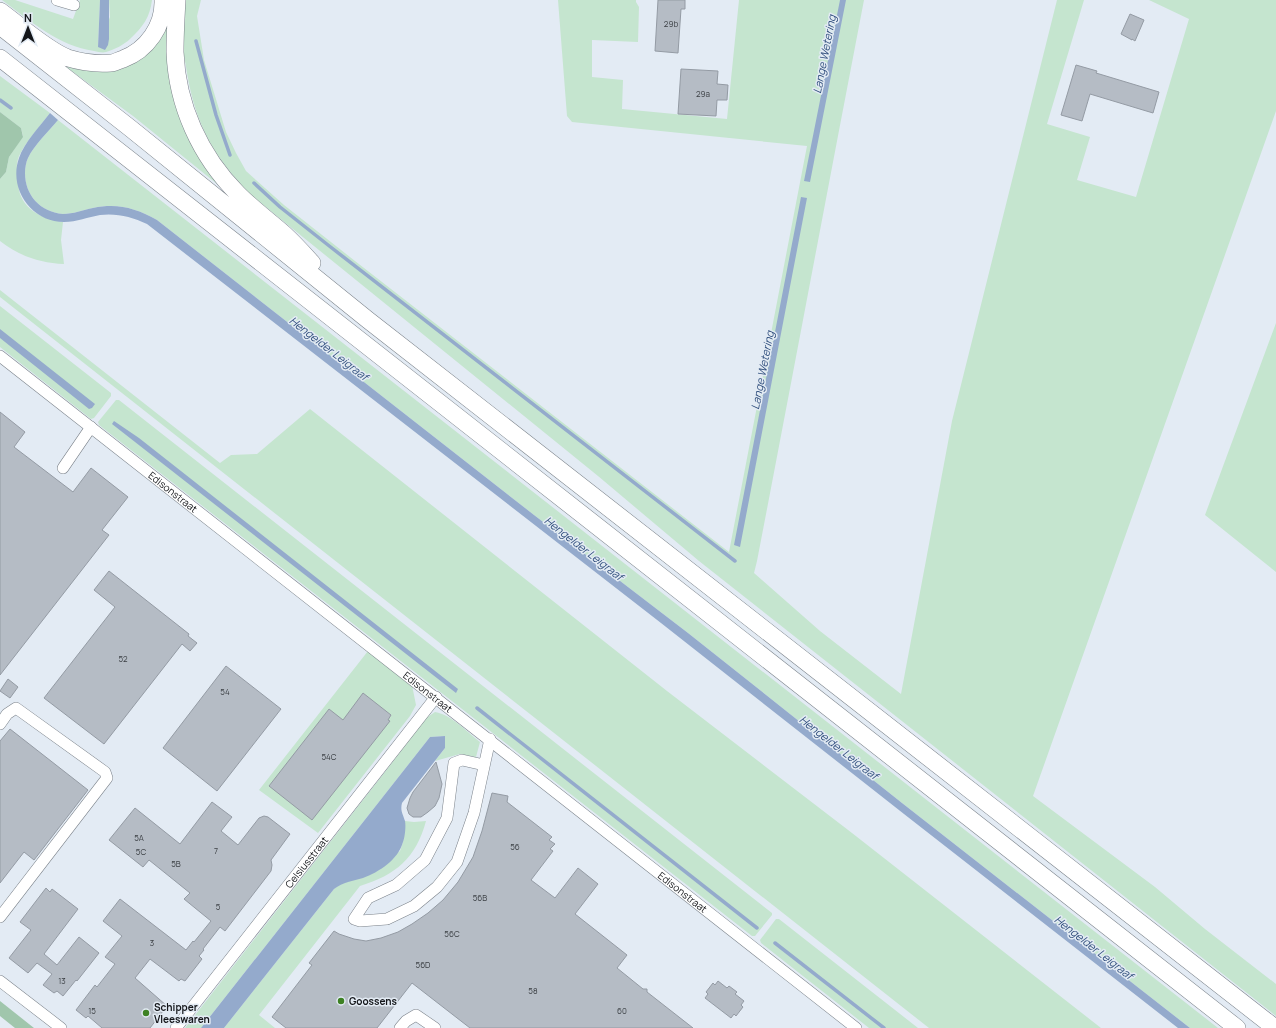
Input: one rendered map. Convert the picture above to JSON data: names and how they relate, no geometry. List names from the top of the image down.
{
  "streets": {
    "street": ["Edisonstraat", "Celsiusstraat"]
  },
  "crossings": [
    ["Edisonstraat", "Celsiusstraat"]
  ],
  "water": ["Lange Wetering", "Hengelder Leigraaf"],
  "places": ["Goossens", "Schipper Vleeswaren"],
  "house_numbers": [
    "29b",
    "29a",
    "52",
    "54",
    "54C",
    "5A",
    "56",
    "7",
    "5C",
    "5B",
    "56B",
    "5",
    "56C",
    "3",
    "56D",
    "13",
    "58",
    "15",
    "60"
  ],
  "north": "top"
}
